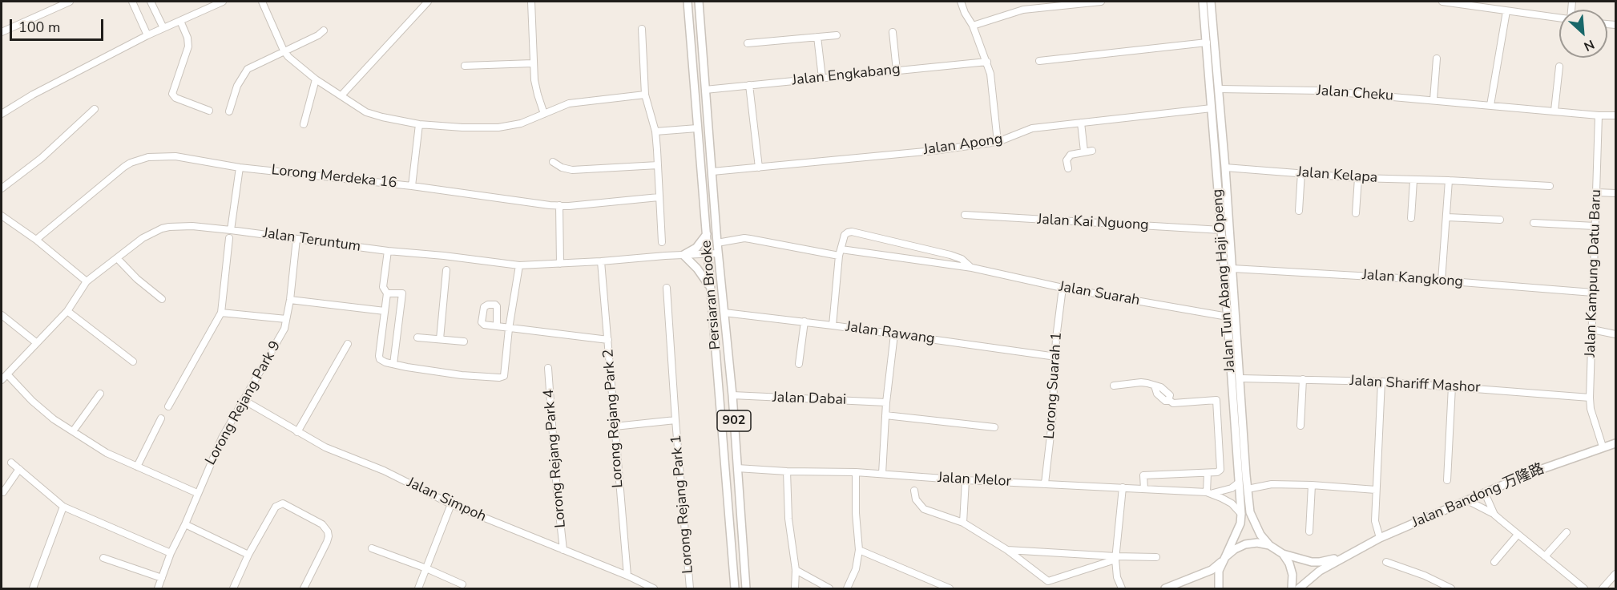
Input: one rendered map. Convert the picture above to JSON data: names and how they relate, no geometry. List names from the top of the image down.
{
  "streets": {
    "main road": [
      "Jalan Tun Abang Haji Openg",
      "Persiaran Brooke",
      "902",
      "Jalan Bandong 万隆路"
    ],
    "street": [
      "Jalan Engkabang",
      "Jalan Cheku",
      "Jalan Apong",
      "Jalan Kelapa",
      "Lorong Merdeka 16",
      "Jalan Kai Nguong",
      "Jalan Teruntum",
      "Jalan Kampung Datu Baru",
      "Jalan Kangkong",
      "Jalan Suarah",
      "Jalan Rawang",
      "Jalan Shariff Mashor",
      "Lorong Suarah 1",
      "Jalan Dabai",
      "Lorong Rejang Park 9",
      "Lorong Rejang Park 2",
      "Lorong Rejang Park 4",
      "Jalan Melor",
      "Jalan Simpoh",
      "Lorong Rejang Park 1"
    ]
  },
  "crossings": [
    ["Jalan Engkabang", "Persiaran Brooke"],
    ["Jalan Cheku", "Jalan Kampung Datu Baru"],
    ["Jalan Cheku", "Jalan Tun Abang Haji Openg"],
    ["Jalan Apong", "Jalan Tun Abang Haji Openg"],
    ["Jalan Apong", "Persiaran Brooke"],
    ["Jalan Kelapa", "Jalan Tun Abang Haji Openg"],
    ["Jalan Kai Nguong", "Jalan Tun Abang Haji Openg"],
    ["Jalan Teruntum", "Persiaran Brooke"],
    ["Jalan Teruntum", "Lorong Rejang Park 9"],
    ["Jalan Teruntum", "Lorong Rejang Park 2"],
    ["Jalan Kampung Datu Baru", "Jalan Kangkong"],
    ["Jalan Kampung Datu Baru", "Jalan Shariff Mashor"],
    ["Jalan Kampung Datu Baru", "Jalan Bandong 万隆路"],
    ["Jalan Kangkong", "Jalan Tun Abang Haji Openg"],
    ["Jalan Tun Abang Haji Openg", "Jalan Suarah"],
    ["Jalan Tun Abang Haji Openg", "Jalan Shariff Mashor"],
    ["Jalan Tun Abang Haji Openg", "Jalan Melor"],
    ["Jalan Suarah", "Jalan Rawang"],
    ["Jalan Suarah", "Lorong Suarah 1"],
    ["Persiaran Brooke", "Jalan Rawang"],
    ["Persiaran Brooke", "Jalan Dabai"],
    ["Persiaran Brooke", "Jalan Melor"],
    ["Jalan Rawang", "Lorong Suarah 1"],
    ["Lorong Suarah 1", "Jalan Melor"],
    ["Lorong Rejang Park 9", "Jalan Simpoh"],
    ["Lorong Rejang Park 2", "Jalan Simpoh"],
    ["Lorong Rejang Park 2", "Lorong Rejang Park 1"],
    ["Lorong Rejang Park 4", "Jalan Simpoh"]
  ],
  "scale_bar": "100 m",
  "north": "bottom right"
}
